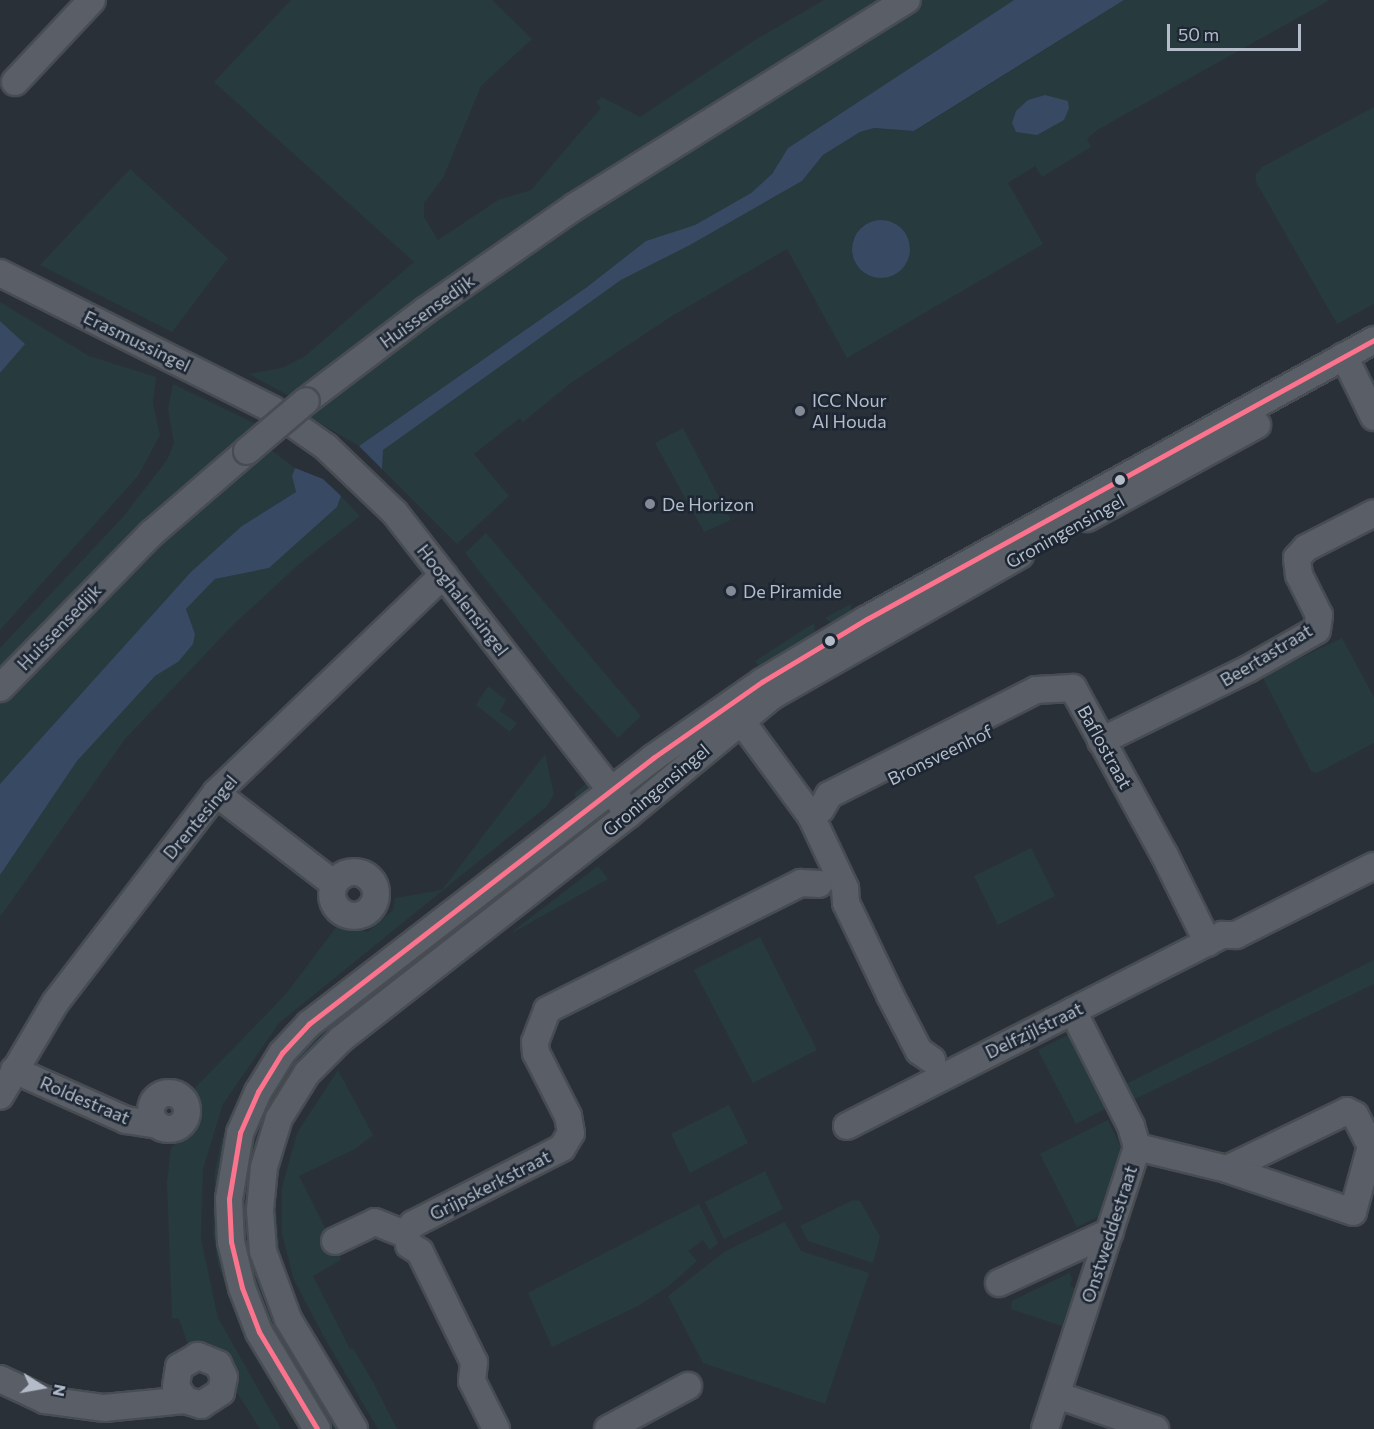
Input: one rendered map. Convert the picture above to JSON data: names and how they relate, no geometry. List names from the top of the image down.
{
  "streets": {
    "street": [
      "Huissensedijk",
      "Erasmussingel",
      "Groningensingel",
      "Hooghalensingel",
      "Beertastraat",
      "Baflostraat",
      "Bronsveenhof",
      "Drentesingel",
      "Delfzijlstraat",
      "Roldestraat",
      "Grijpskerkstraat",
      "Onstweddestraat"
    ]
  },
  "crossings": [
    ["Erasmussingel", "Hooghalensingel"],
    ["Groningensingel", "Hooghalensingel"],
    ["Hooghalensingel", "Drentesingel"],
    ["Beertastraat", "Baflostraat"],
    ["Baflostraat", "Bronsveenhof"],
    ["Baflostraat", "Delfzijlstraat"],
    ["Drentesingel", "Roldestraat"],
    ["Delfzijlstraat", "Onstweddestraat"]
  ],
  "places": ["ICC Nour Al Houda", "De Horizon", "De Piramide"],
  "scale_bar": "50 m",
  "north": "right"
}
